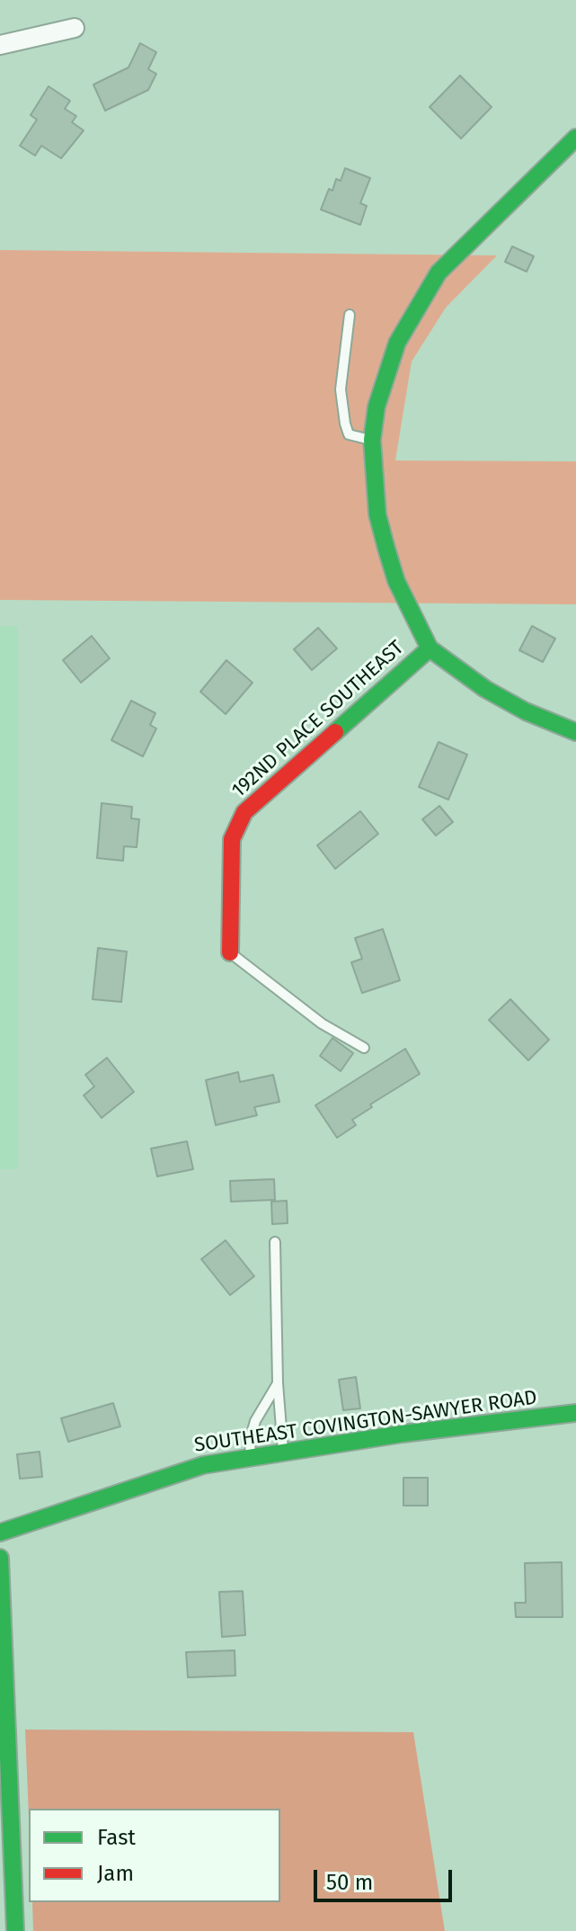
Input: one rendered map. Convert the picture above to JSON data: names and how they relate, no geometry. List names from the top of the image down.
{
  "streets": {
    "street": ["192ND PLACE SOUTHEAST", "SOUTHEAST COVINGTON-SAWYER ROAD"]
  },
  "legend": ["Fast", "Jam"],
  "scale_bar": "50 m"
}
